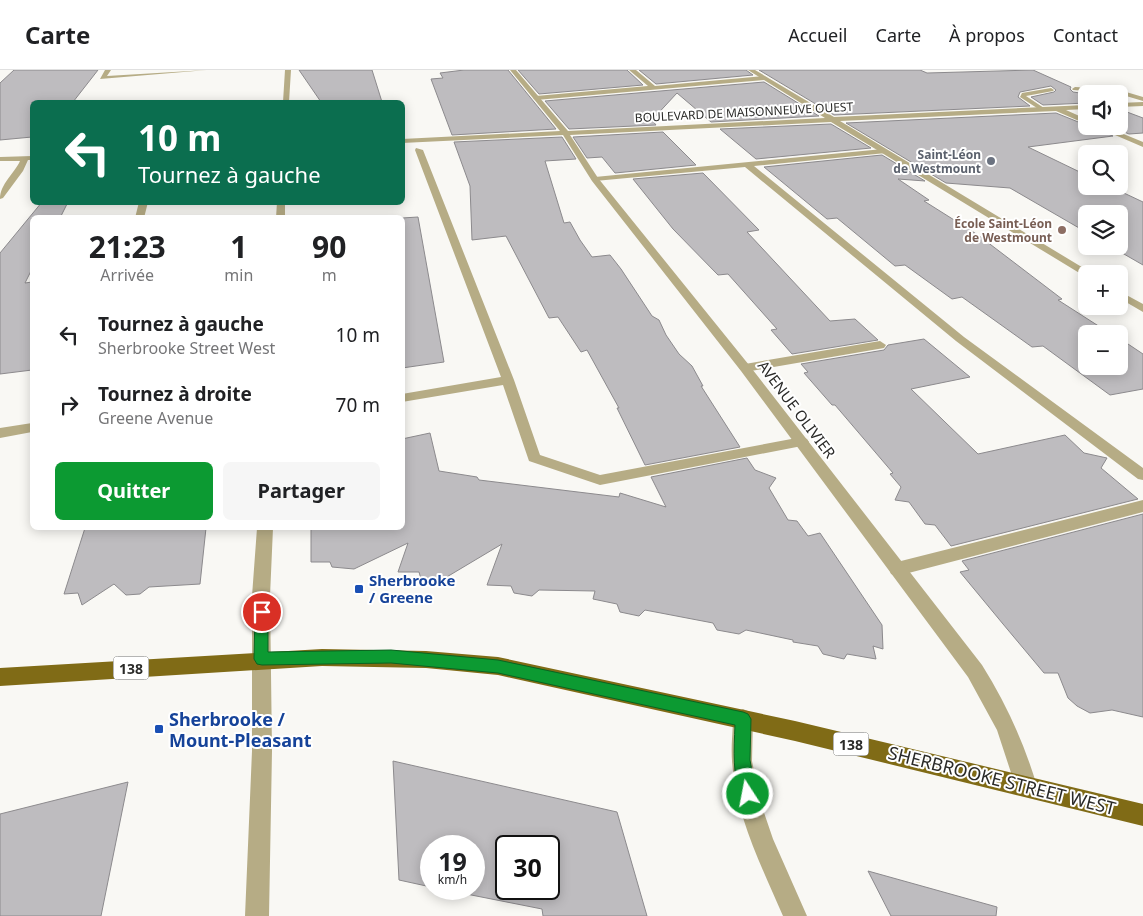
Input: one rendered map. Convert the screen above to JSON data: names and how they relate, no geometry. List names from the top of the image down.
{
  "streets": {
    "main road": ["138", "SHERBROOKE STREET WEST"],
    "street": ["BOULEVARD DE MAISONNEUVE OUEST", "AVENUE OLIVIER"]
  },
  "crossings": [
    ["BOULEVARD DE MAISONNEUVE OUEST", "AVENUE OLIVIER"],
    ["AVENUE OLIVIER", "SHERBROOKE STREET WEST"]
  ],
  "places": {
    "other": ["Saint-Léon de Westmount", "École Saint-Léon de Westmount"],
    "transit": ["Sherbrooke / Greene", "Sherbrooke / Mount-Pleasant"]
  },
  "page": {
    "header": "Carte",
    "nav": [
      "Accueil",
      "Carte",
      "À propos",
      "Contact"
    ],
    "map_buttons": ["+", "−"],
    "turn": ["10 m", "Tournez à gauche"],
    "eta": [
      "21:23",
      "Arrivée",
      "1",
      "min",
      "90",
      "m"
    ],
    "list": [
      {
        "name": "Tournez à gauche",
        "note": "Sherbrooke Street West",
        "value": "10 m"
      },
      {
        "name": "Tournez à droite",
        "note": "Greene Avenue",
        "value": "70 m"
      }
    ],
    "buttons": ["Quitter", "Partager"],
    "speed": "19 km/h",
    "limit": "30"
  }
}
